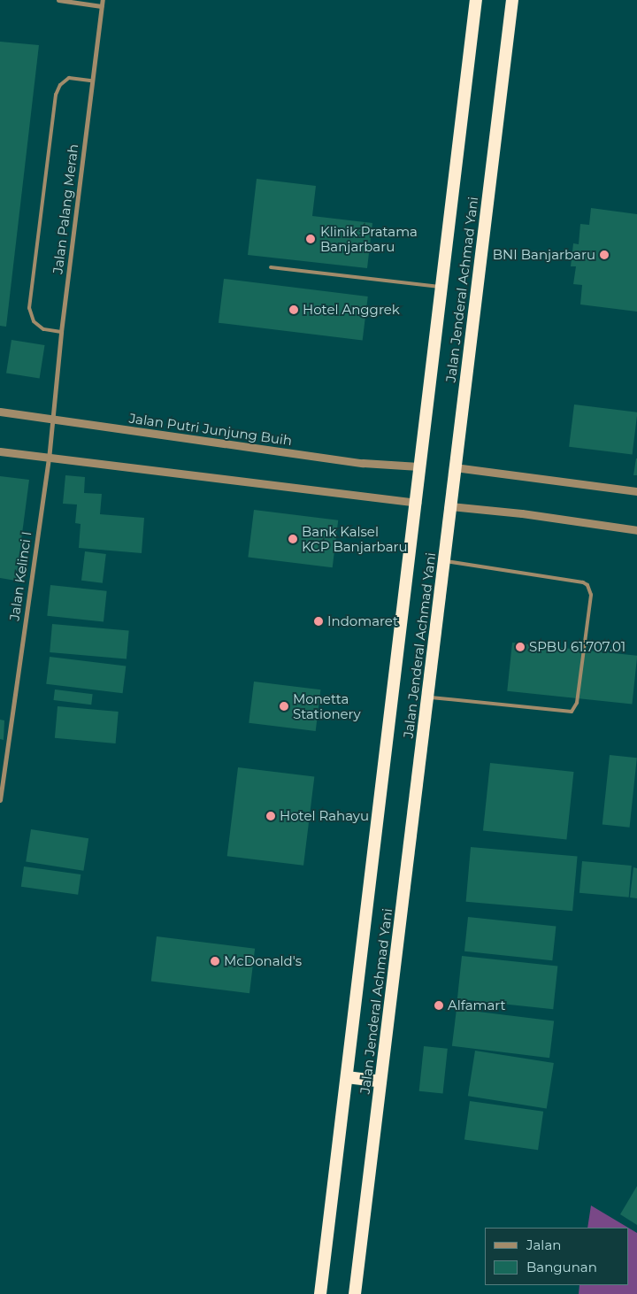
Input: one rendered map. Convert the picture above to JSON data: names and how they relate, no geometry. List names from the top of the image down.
{
  "streets": {
    "highway": ["Jalan Jenderal Achmad Yani"],
    "street": ["Jalan Palang Merah", "Jalan Putri Junjung Buih", "Jalan Kelinci I"]
  },
  "crossings": [
    ["Jalan Palang Merah", "Jalan Putri Junjung Buih"],
    ["Jalan Palang Merah", "Jalan Kelinci I"],
    ["Jalan Jenderal Achmad Yani", "Jalan Putri Junjung Buih"],
    ["Jalan Putri Junjung Buih", "Jalan Kelinci I"]
  ],
  "places": [
    "Klinik Pratama Banjarbaru",
    "BNI Banjarbaru",
    "Hotel Anggrek",
    "Bank Kalsel KCP Banjarbaru",
    "Indomaret",
    "SPBU 61.707.01",
    "Monetta Stationery",
    "Hotel Rahayu",
    "McDonald's",
    "Alfamart"
  ],
  "legend": ["Jalan", "Bangunan"]
}
